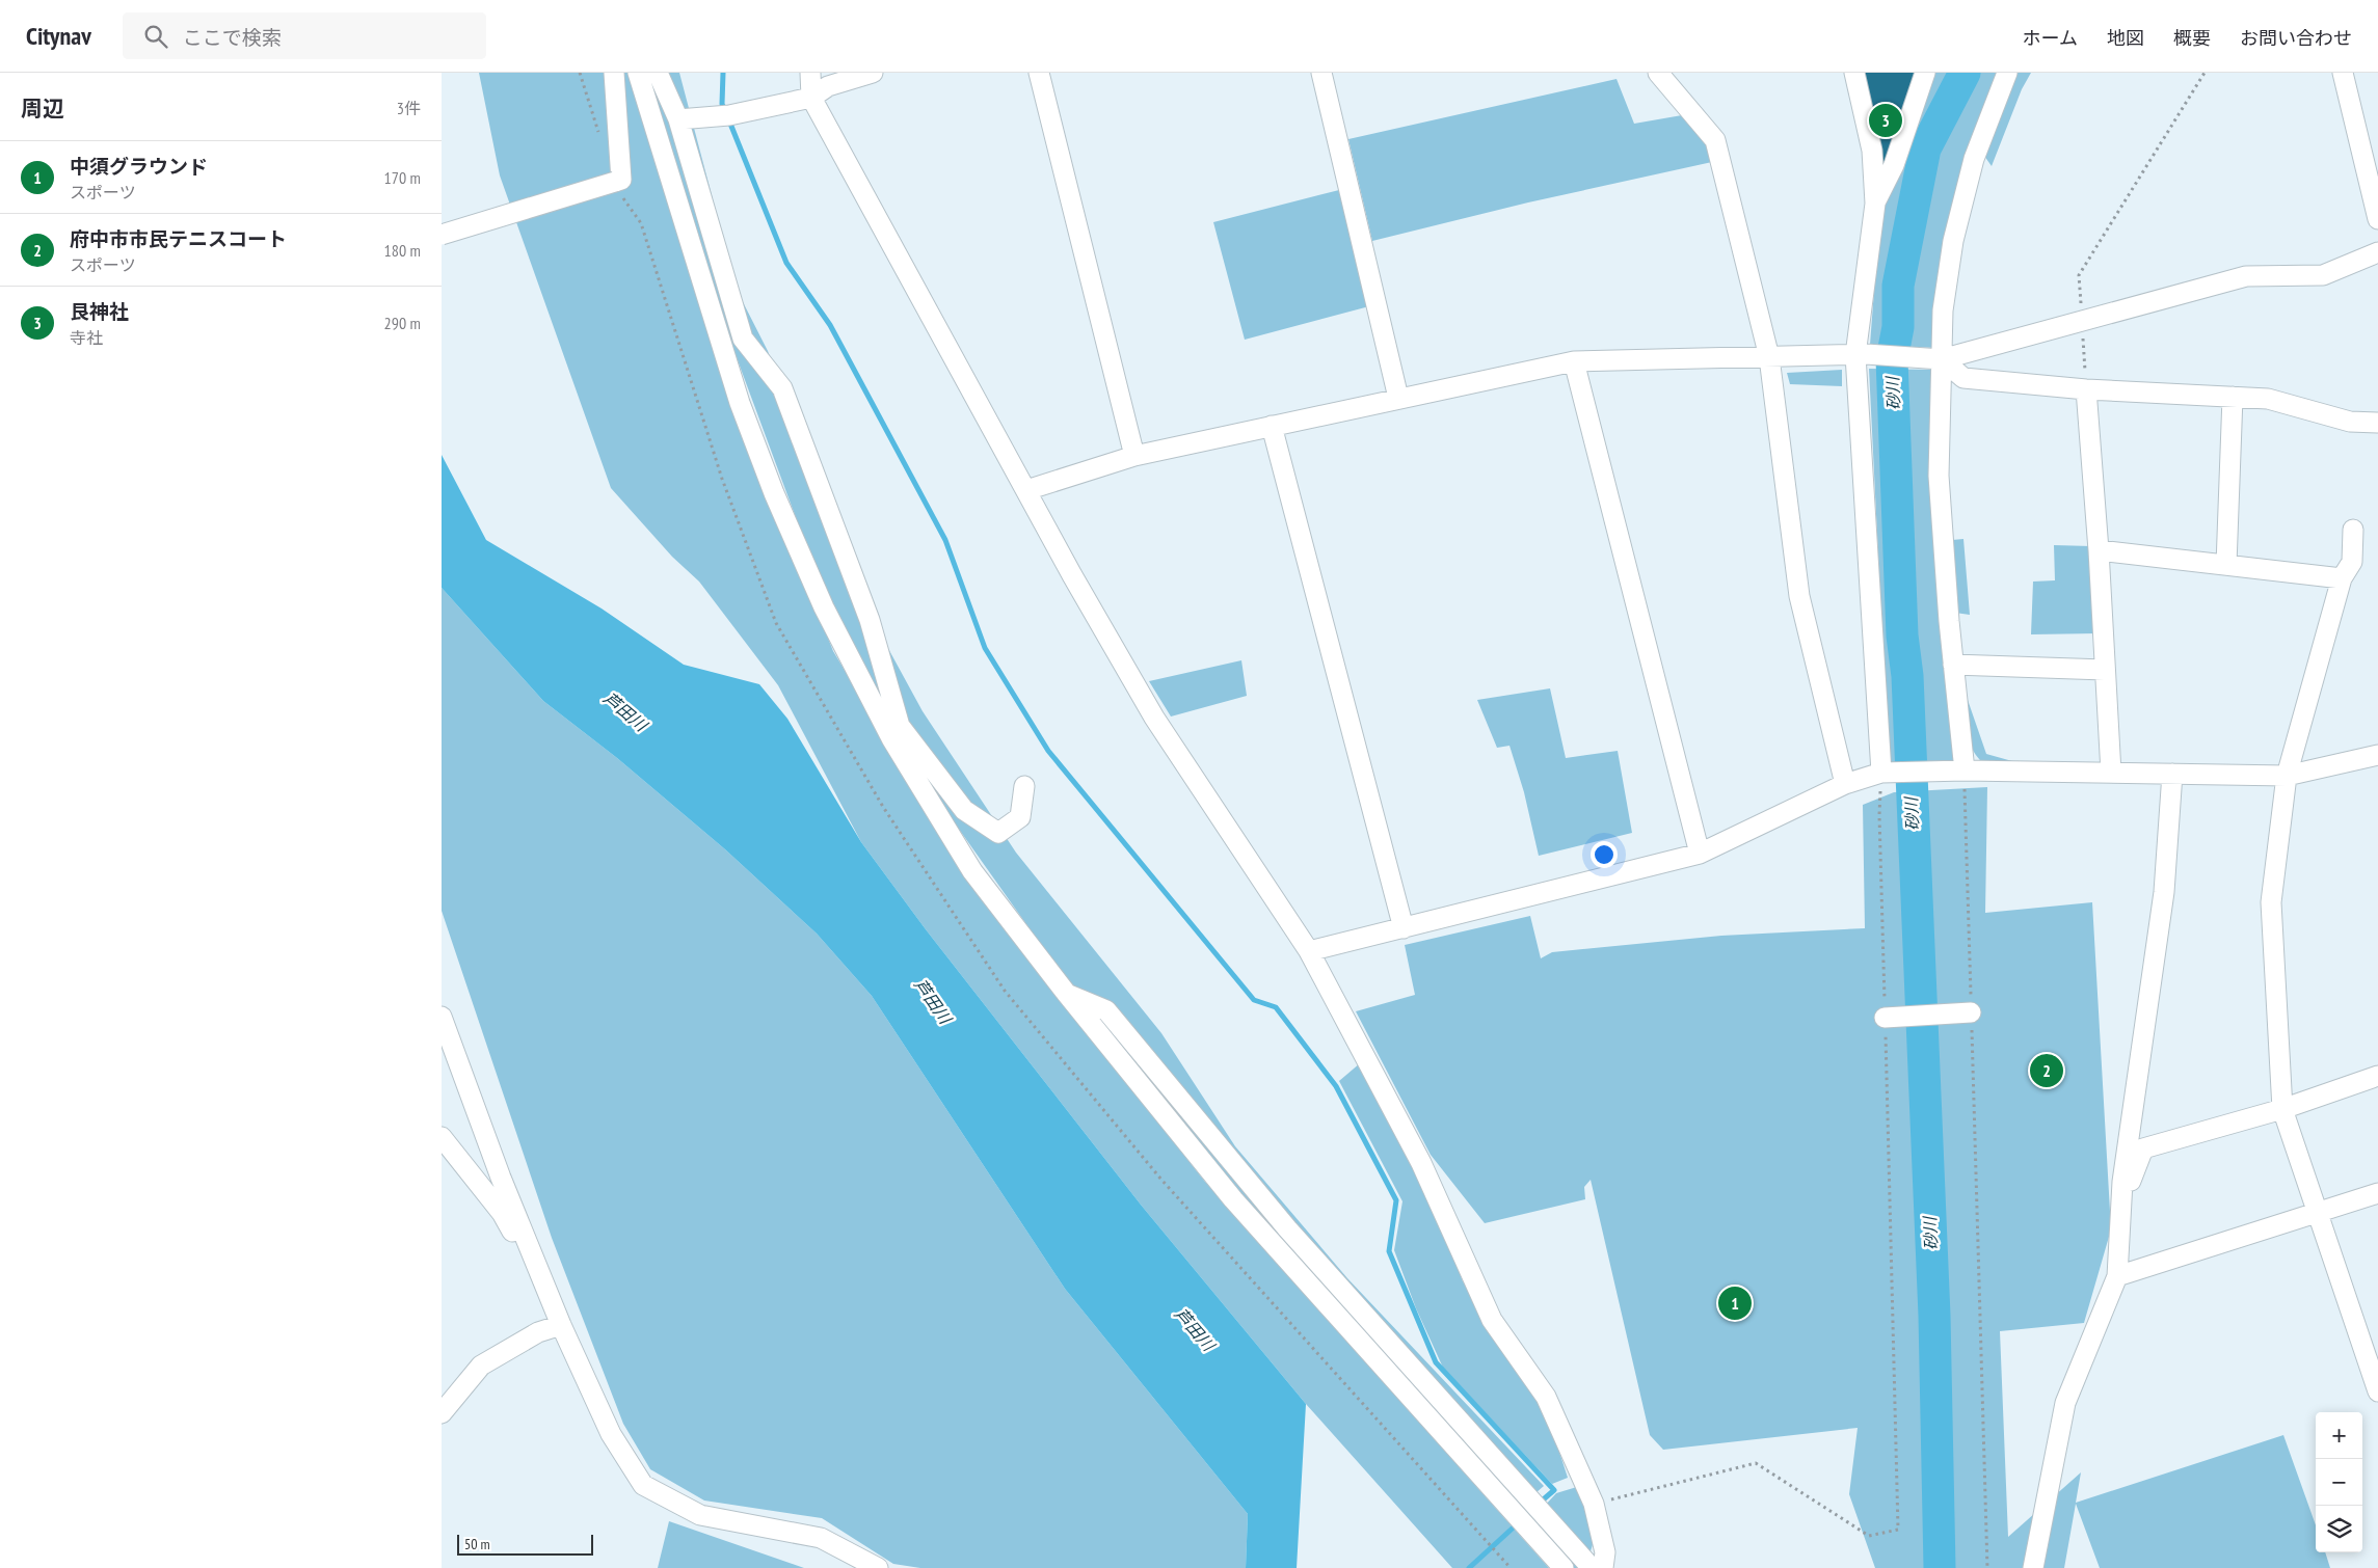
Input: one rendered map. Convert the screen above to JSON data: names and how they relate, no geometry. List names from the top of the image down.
{
  "water": ["砂川", "芦田川"],
  "scale_bar": "50 m",
  "page": {
    "header": "Citynav",
    "search": "ここで検索",
    "nav": [
      "ホーム",
      "地図",
      "概要",
      "お問い合わせ"
    ],
    "heading": ["周辺", "3件"],
    "pins": ["3", "2", "1"],
    "list": [
      {
        "mark": "1",
        "name": "中須グラウンド",
        "note": "スポーツ",
        "value": "170 m"
      },
      {
        "mark": "2",
        "name": "府中市市民テニスコート",
        "note": "スポーツ",
        "value": "180 m"
      },
      {
        "mark": "3",
        "name": "艮神社",
        "note": "寺社",
        "value": "290 m"
      }
    ],
    "map_buttons": ["+", "−"],
    "scale": "50 m"
  }
}
